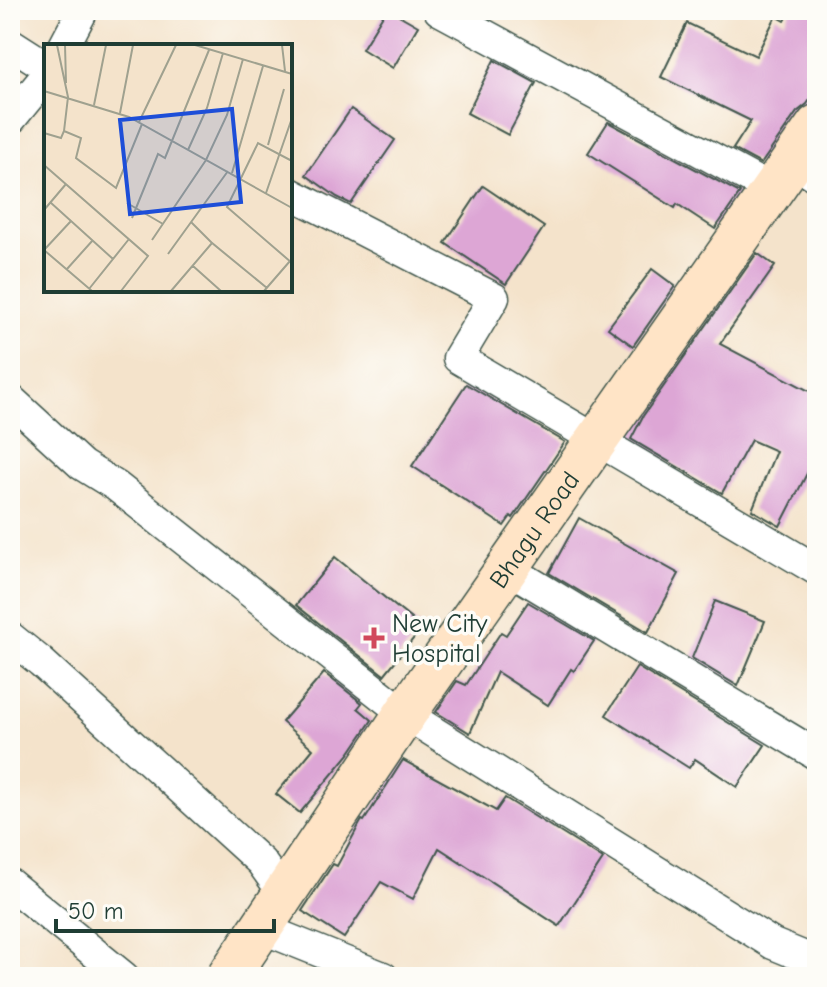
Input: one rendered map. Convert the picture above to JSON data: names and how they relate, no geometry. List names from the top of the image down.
{
  "streets": {
    "street": ["Bhagu Road"]
  },
  "places": {
    "health": ["New City Hospital"]
  },
  "scale_bar": "50 m"
}
